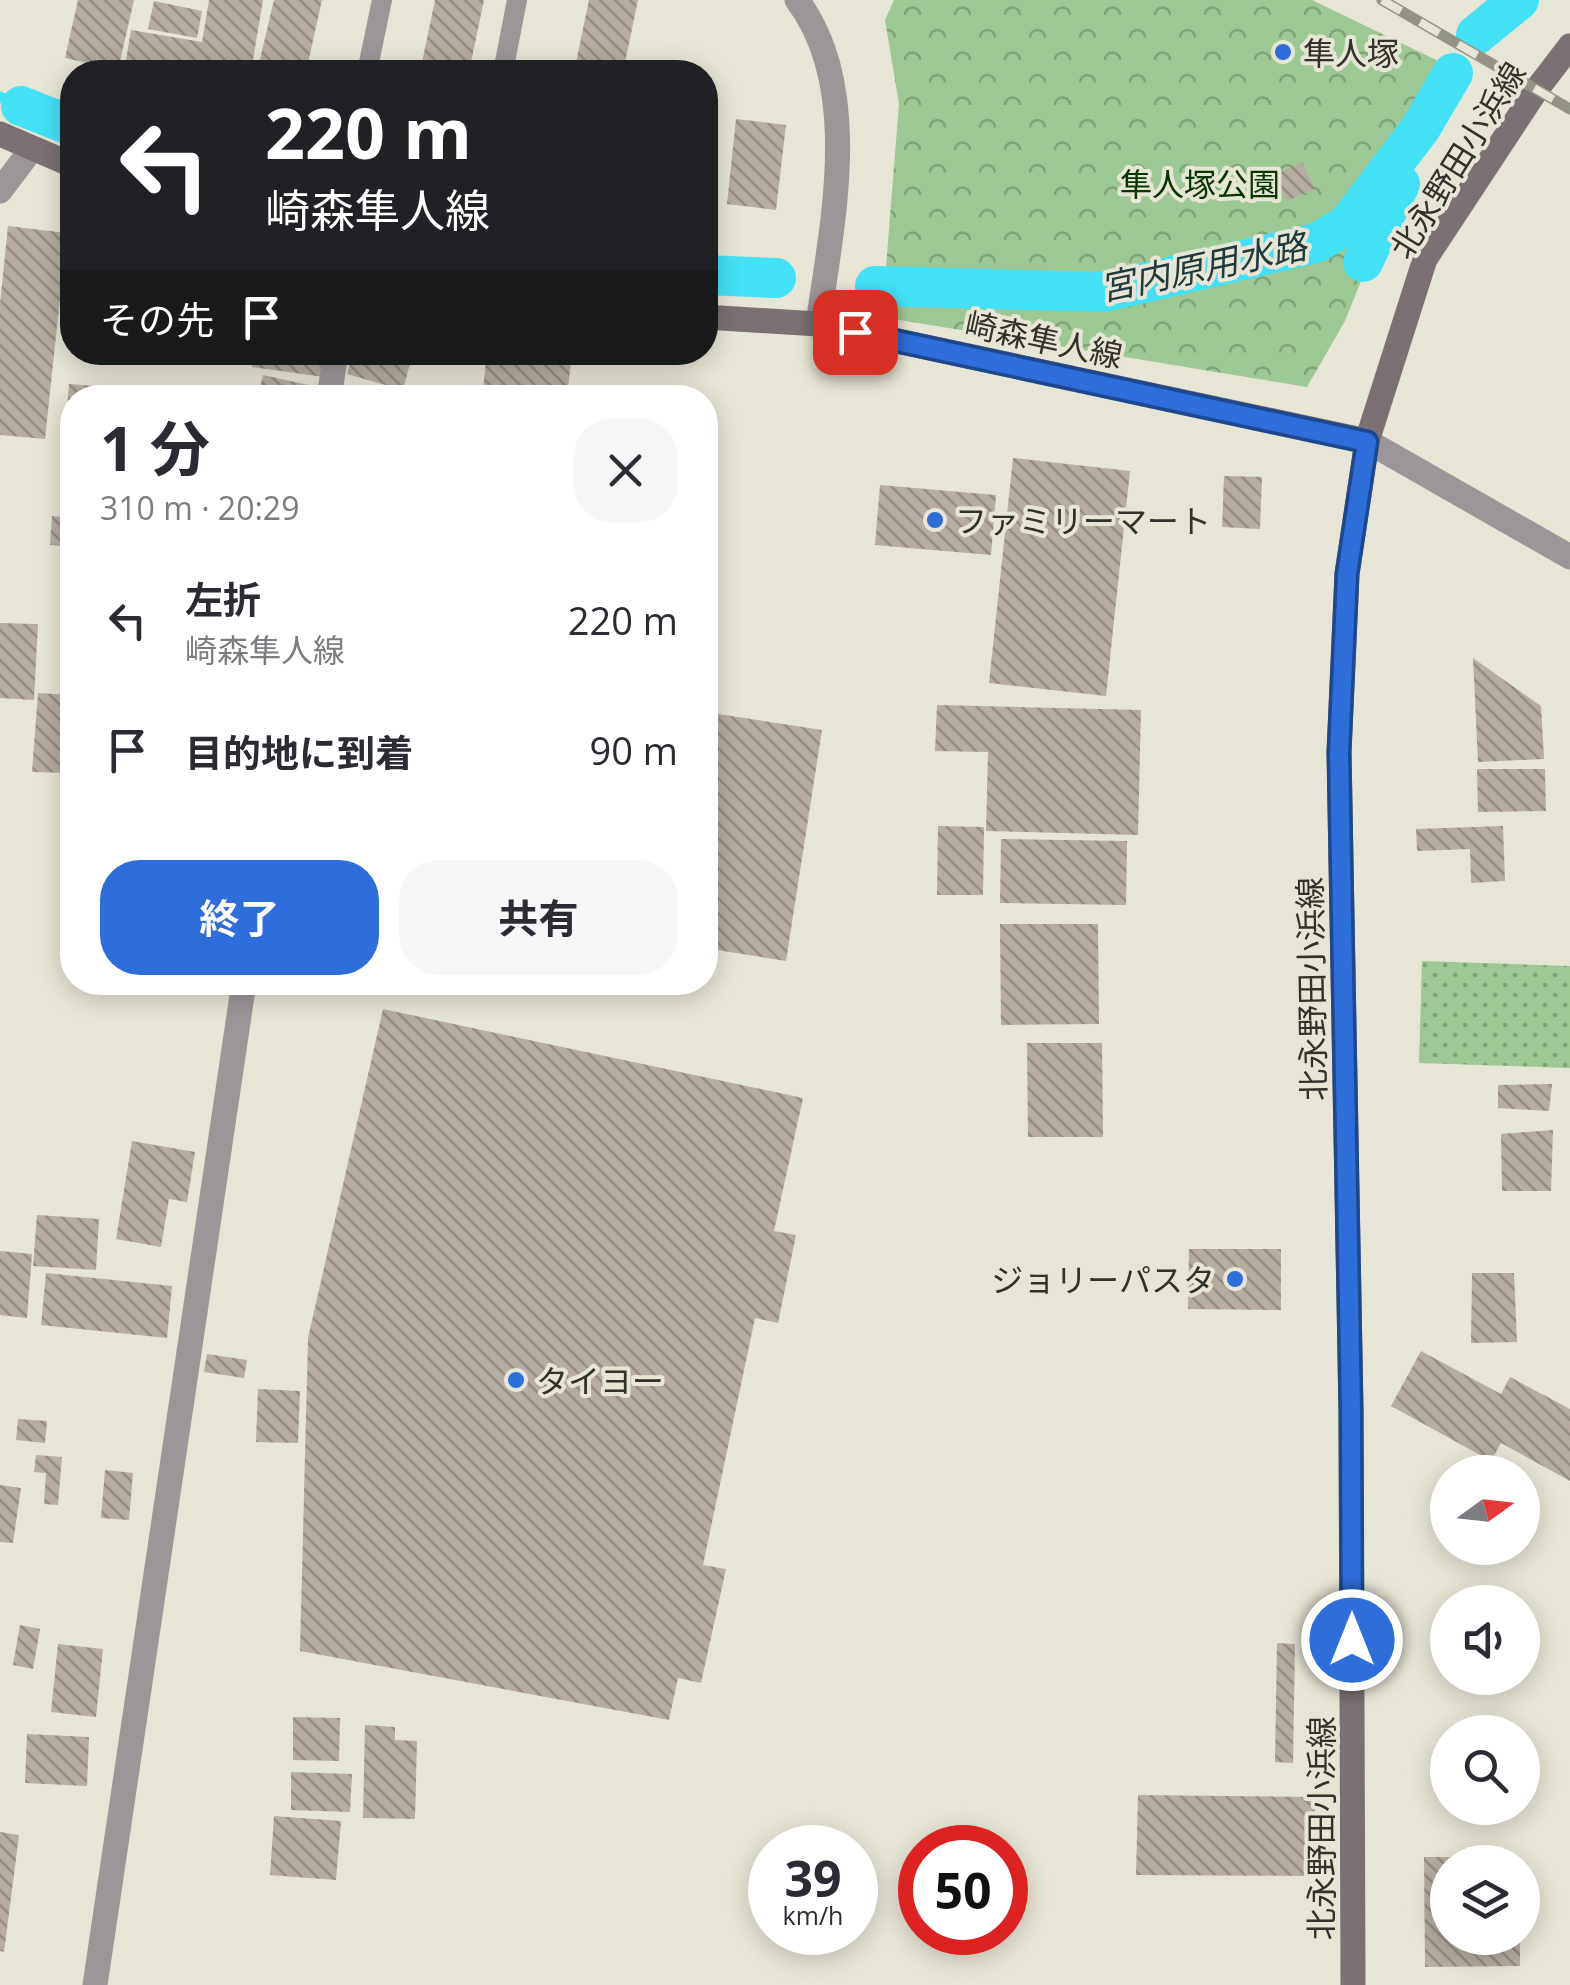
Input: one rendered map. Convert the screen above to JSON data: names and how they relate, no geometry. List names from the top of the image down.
{
  "streets": {
    "main road": ["北永野田小浜線", "崎森隼人線"]
  },
  "crossings": [
    ["北永野田小浜線", "崎森隼人線"]
  ],
  "water": ["宮内原用水路"],
  "parks": ["隼人塚公園"],
  "places": [
    "隼人塚",
    "ファミリーマート",
    "ジョリーパスタ",
    "タイヨー"
  ],
  "north": "right",
  "page": {
    "turn": ["220 m", "崎森隼人線"],
    "then": "その先",
    "heading": ["1 分", "310 m · 20:29"],
    "list": [
      {
        "name": "左折",
        "note": "崎森隼人線",
        "value": "220 m"
      },
      {
        "name": "目的地に到着",
        "value": "90 m"
      }
    ],
    "buttons": ["終了", "共有"],
    "speed": "39 km/h",
    "limit": "50"
  }
}
